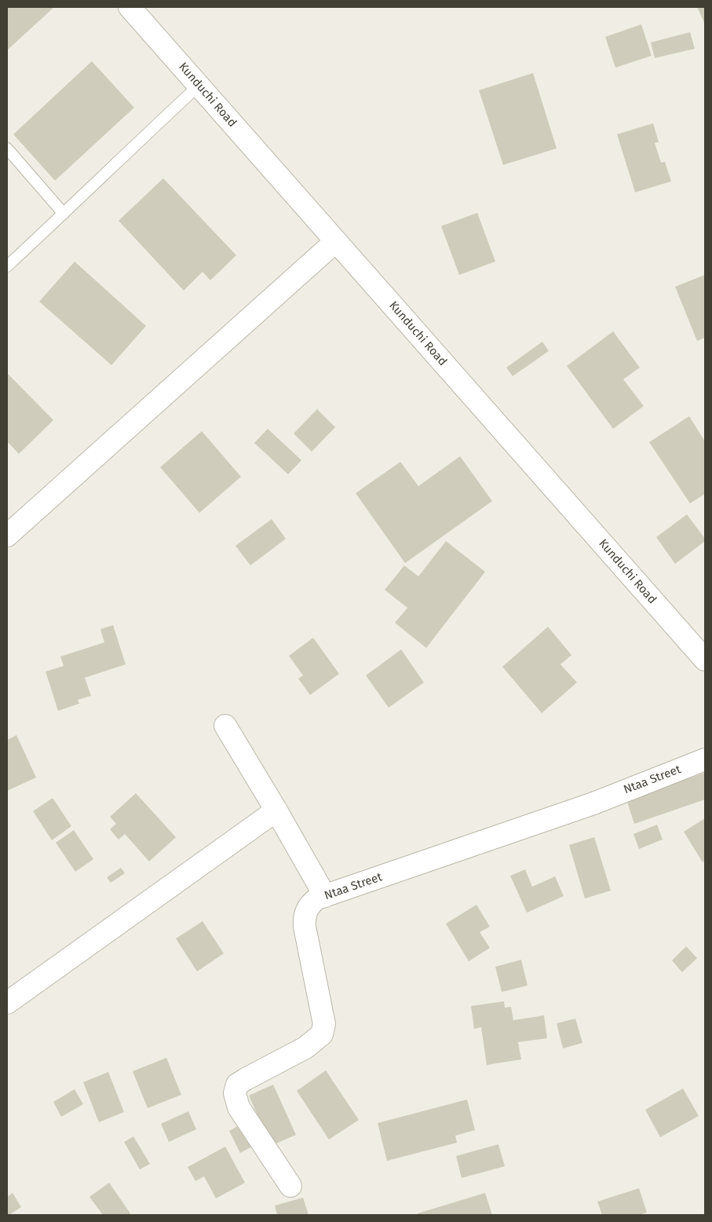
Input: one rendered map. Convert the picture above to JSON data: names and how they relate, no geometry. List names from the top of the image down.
{
  "streets": {
    "street": ["Kunduchi Road", "Ntaa Street"]
  }
}
